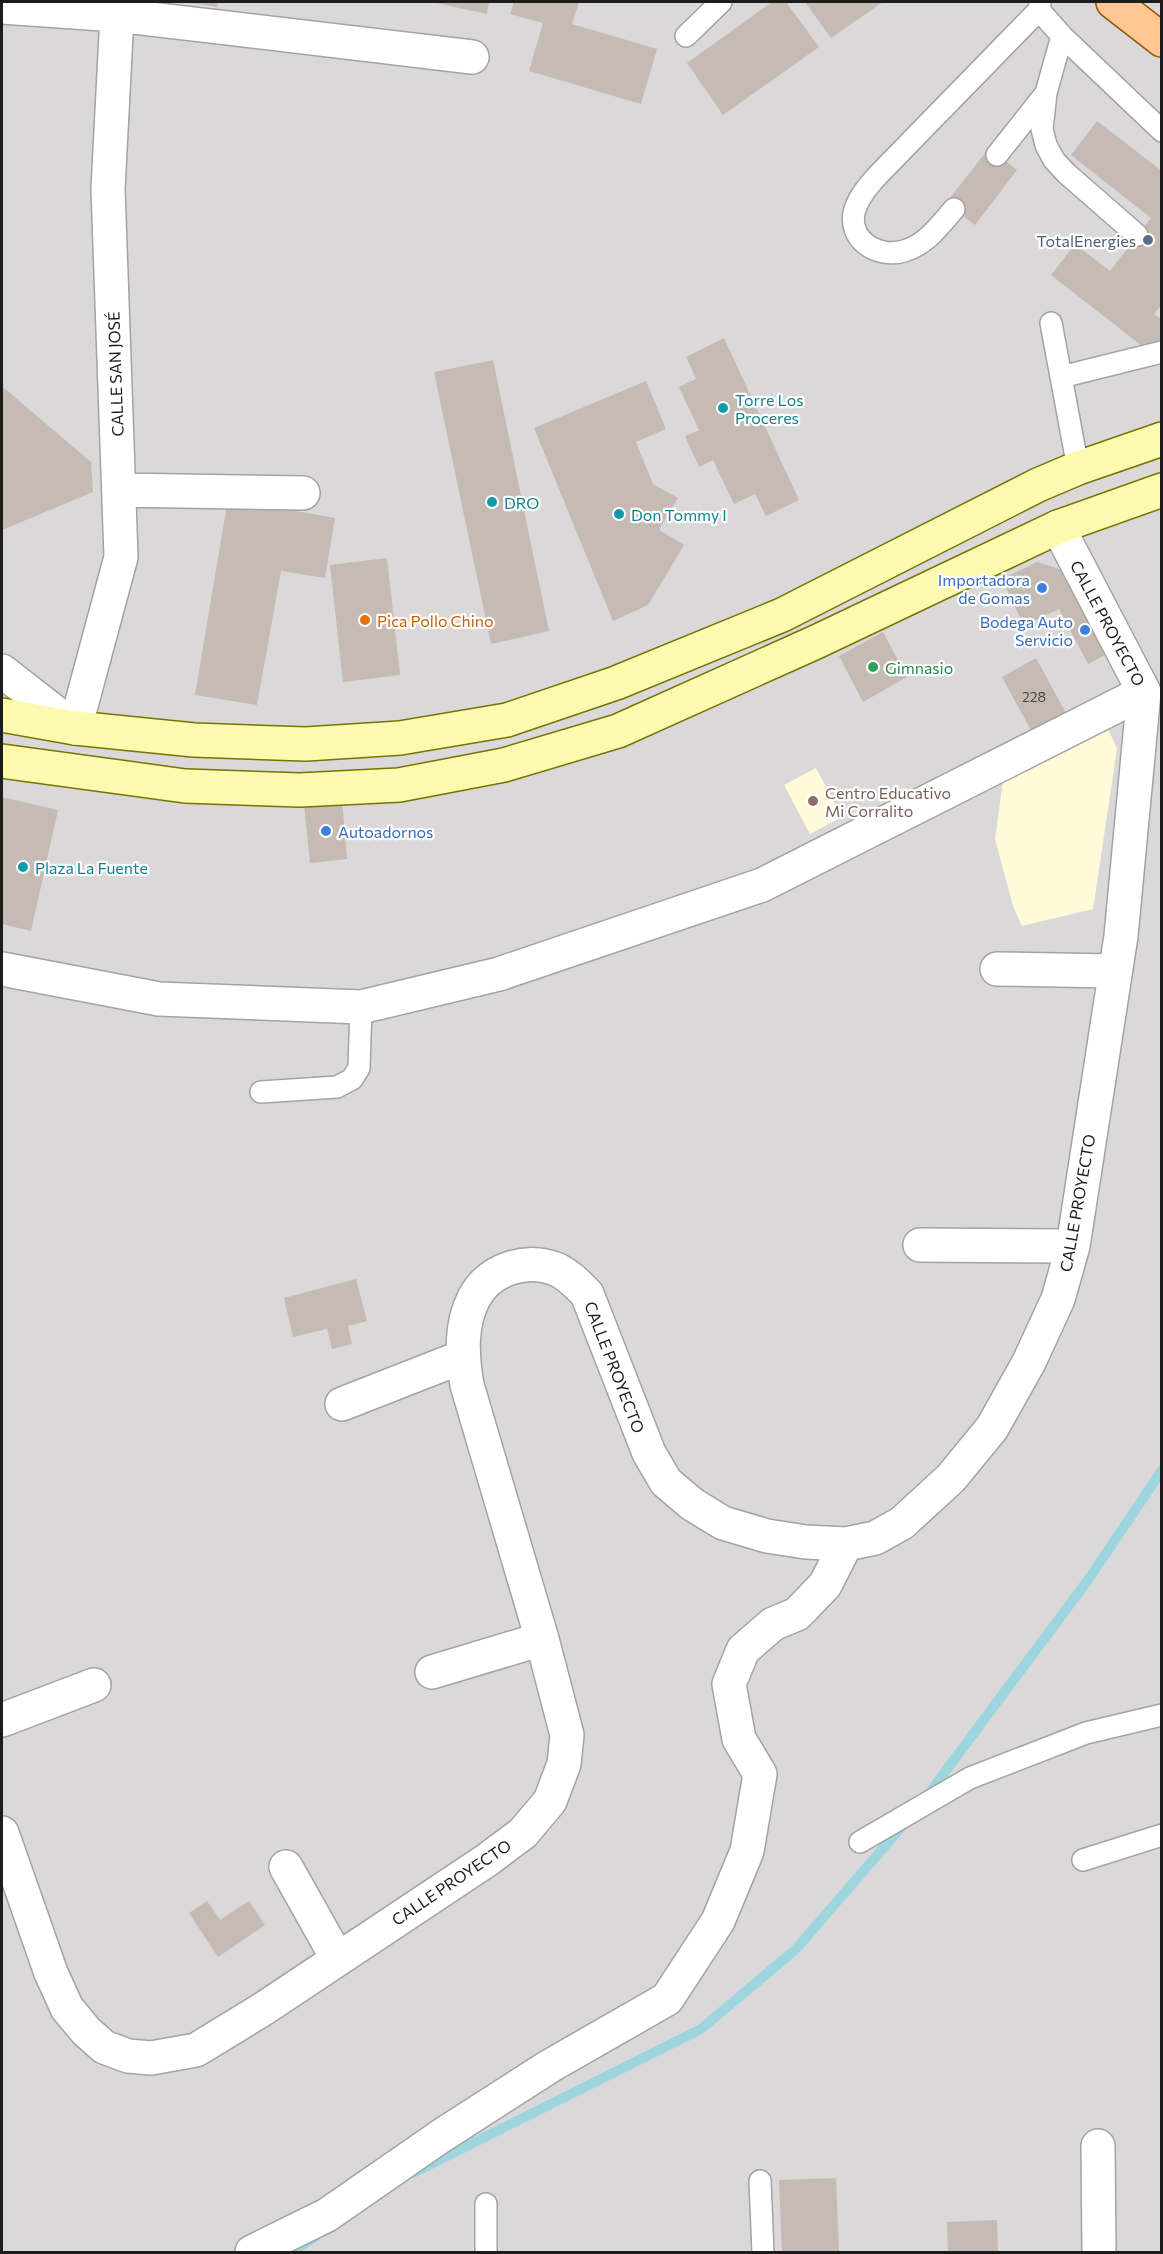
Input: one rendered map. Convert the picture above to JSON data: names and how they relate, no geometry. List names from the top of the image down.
{
  "streets": {
    "main road": ["CALLE PROYECTO"],
    "street": ["CALLE SAN JOSÉ"]
  },
  "places": [
    "TotalEnergies",
    "Torre Los Proceres",
    "DRO",
    "Don Tommy I",
    "Importadora de Gomas",
    "Pica Pollo Chino",
    "Bodega Auto Servicio",
    "Gimnasio",
    "Centro Educativo Mi Corralito",
    "Autoadornos",
    "Plaza La Fuente"
  ],
  "house_numbers": ["228"]
}
